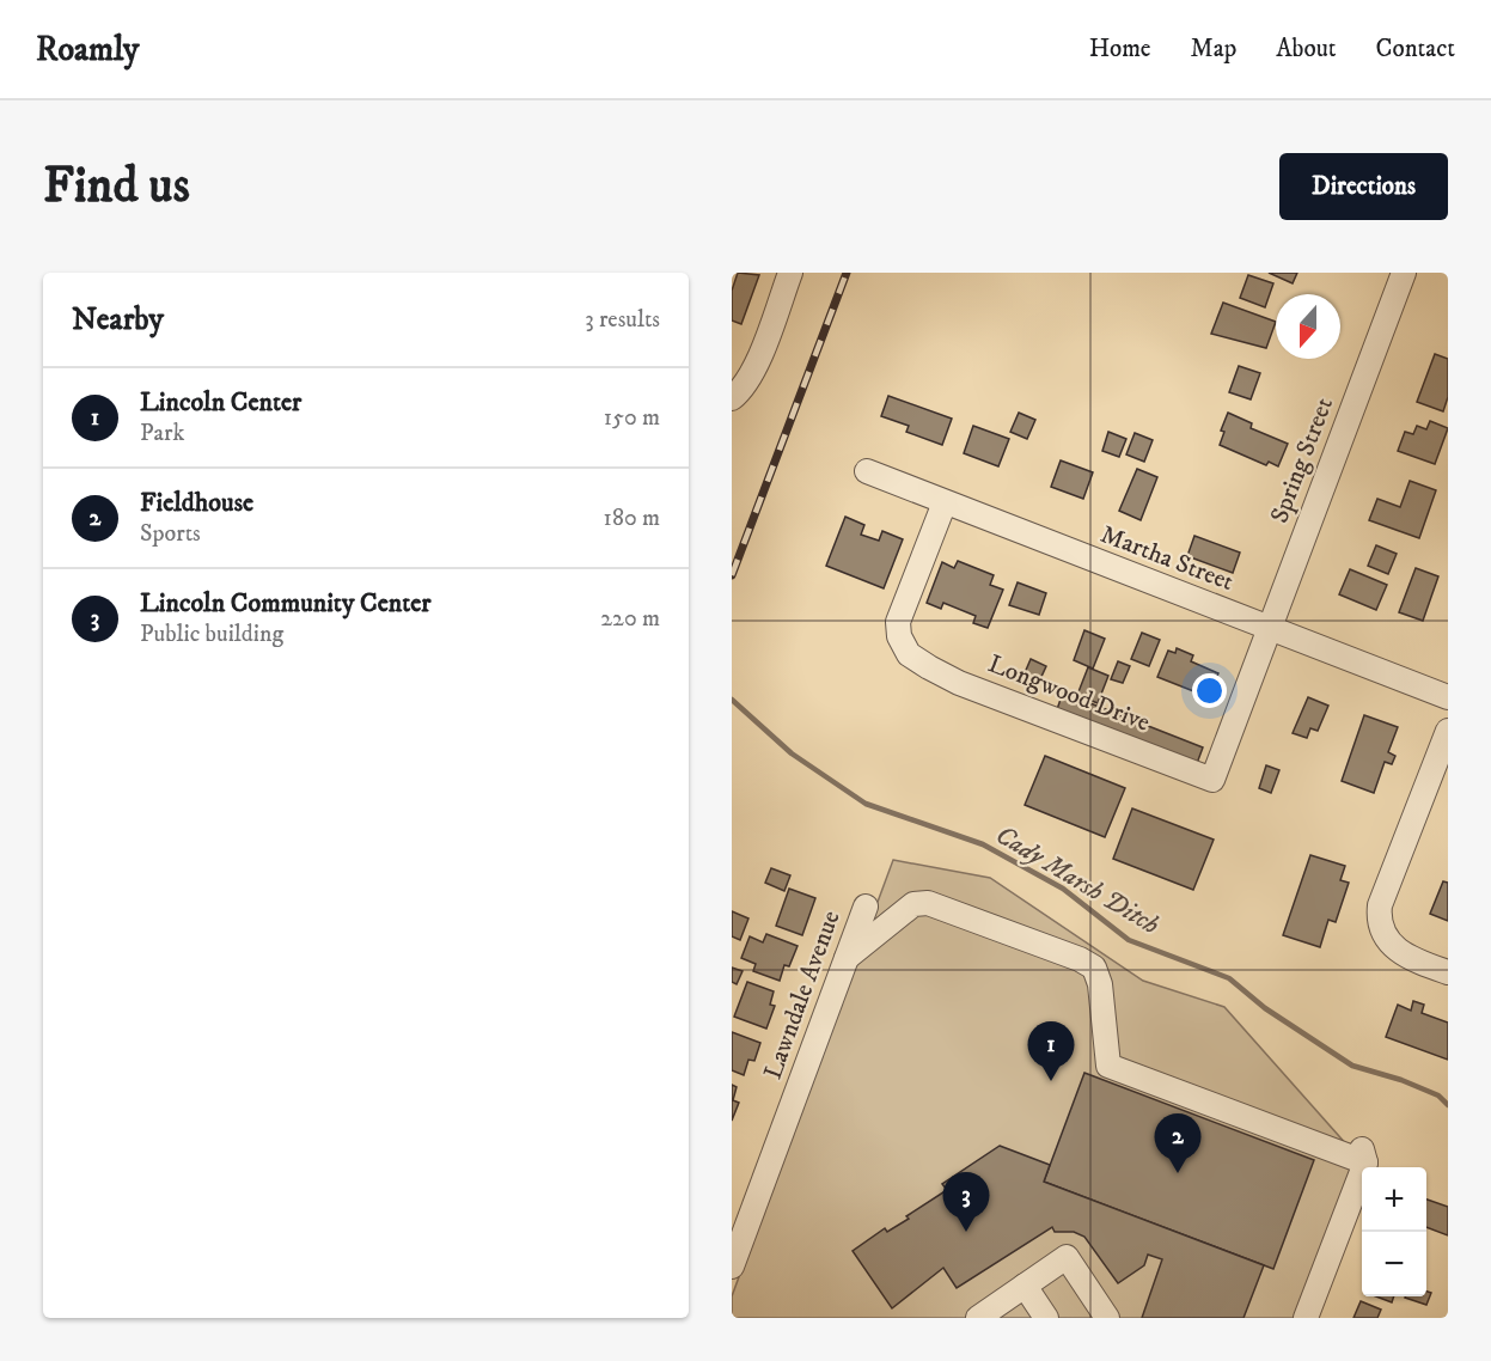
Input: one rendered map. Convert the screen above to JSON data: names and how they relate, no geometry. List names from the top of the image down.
{
  "streets": {
    "street": [
      "Spring Street",
      "Martha Street",
      "Longwood Drive",
      "Lawndale Avenue"
    ]
  },
  "crossings": [
    ["Spring Street", "Martha Street"],
    ["Spring Street", "Longwood Drive"],
    ["Martha Street", "Longwood Drive"]
  ],
  "water": ["Cady Marsh Ditch"],
  "north": "bottom",
  "page": {
    "header": "Roamly",
    "nav": [
      "Home",
      "Map",
      "About",
      "Contact"
    ],
    "buttons": "Directions",
    "title": "Find us",
    "heading": ["Nearby", "3 results"],
    "list": [
      {
        "mark": "1",
        "name": "Lincoln Center",
        "note": "Park",
        "value": "150 m"
      },
      {
        "mark": "2",
        "name": "Fieldhouse",
        "note": "Sports",
        "value": "180 m"
      },
      {
        "mark": "3",
        "name": "Lincoln Community Center",
        "note": "Public building",
        "value": "220 m"
      }
    ],
    "pins": ["1", "2", "3"],
    "map_buttons": ["+", "−"]
  }
}
